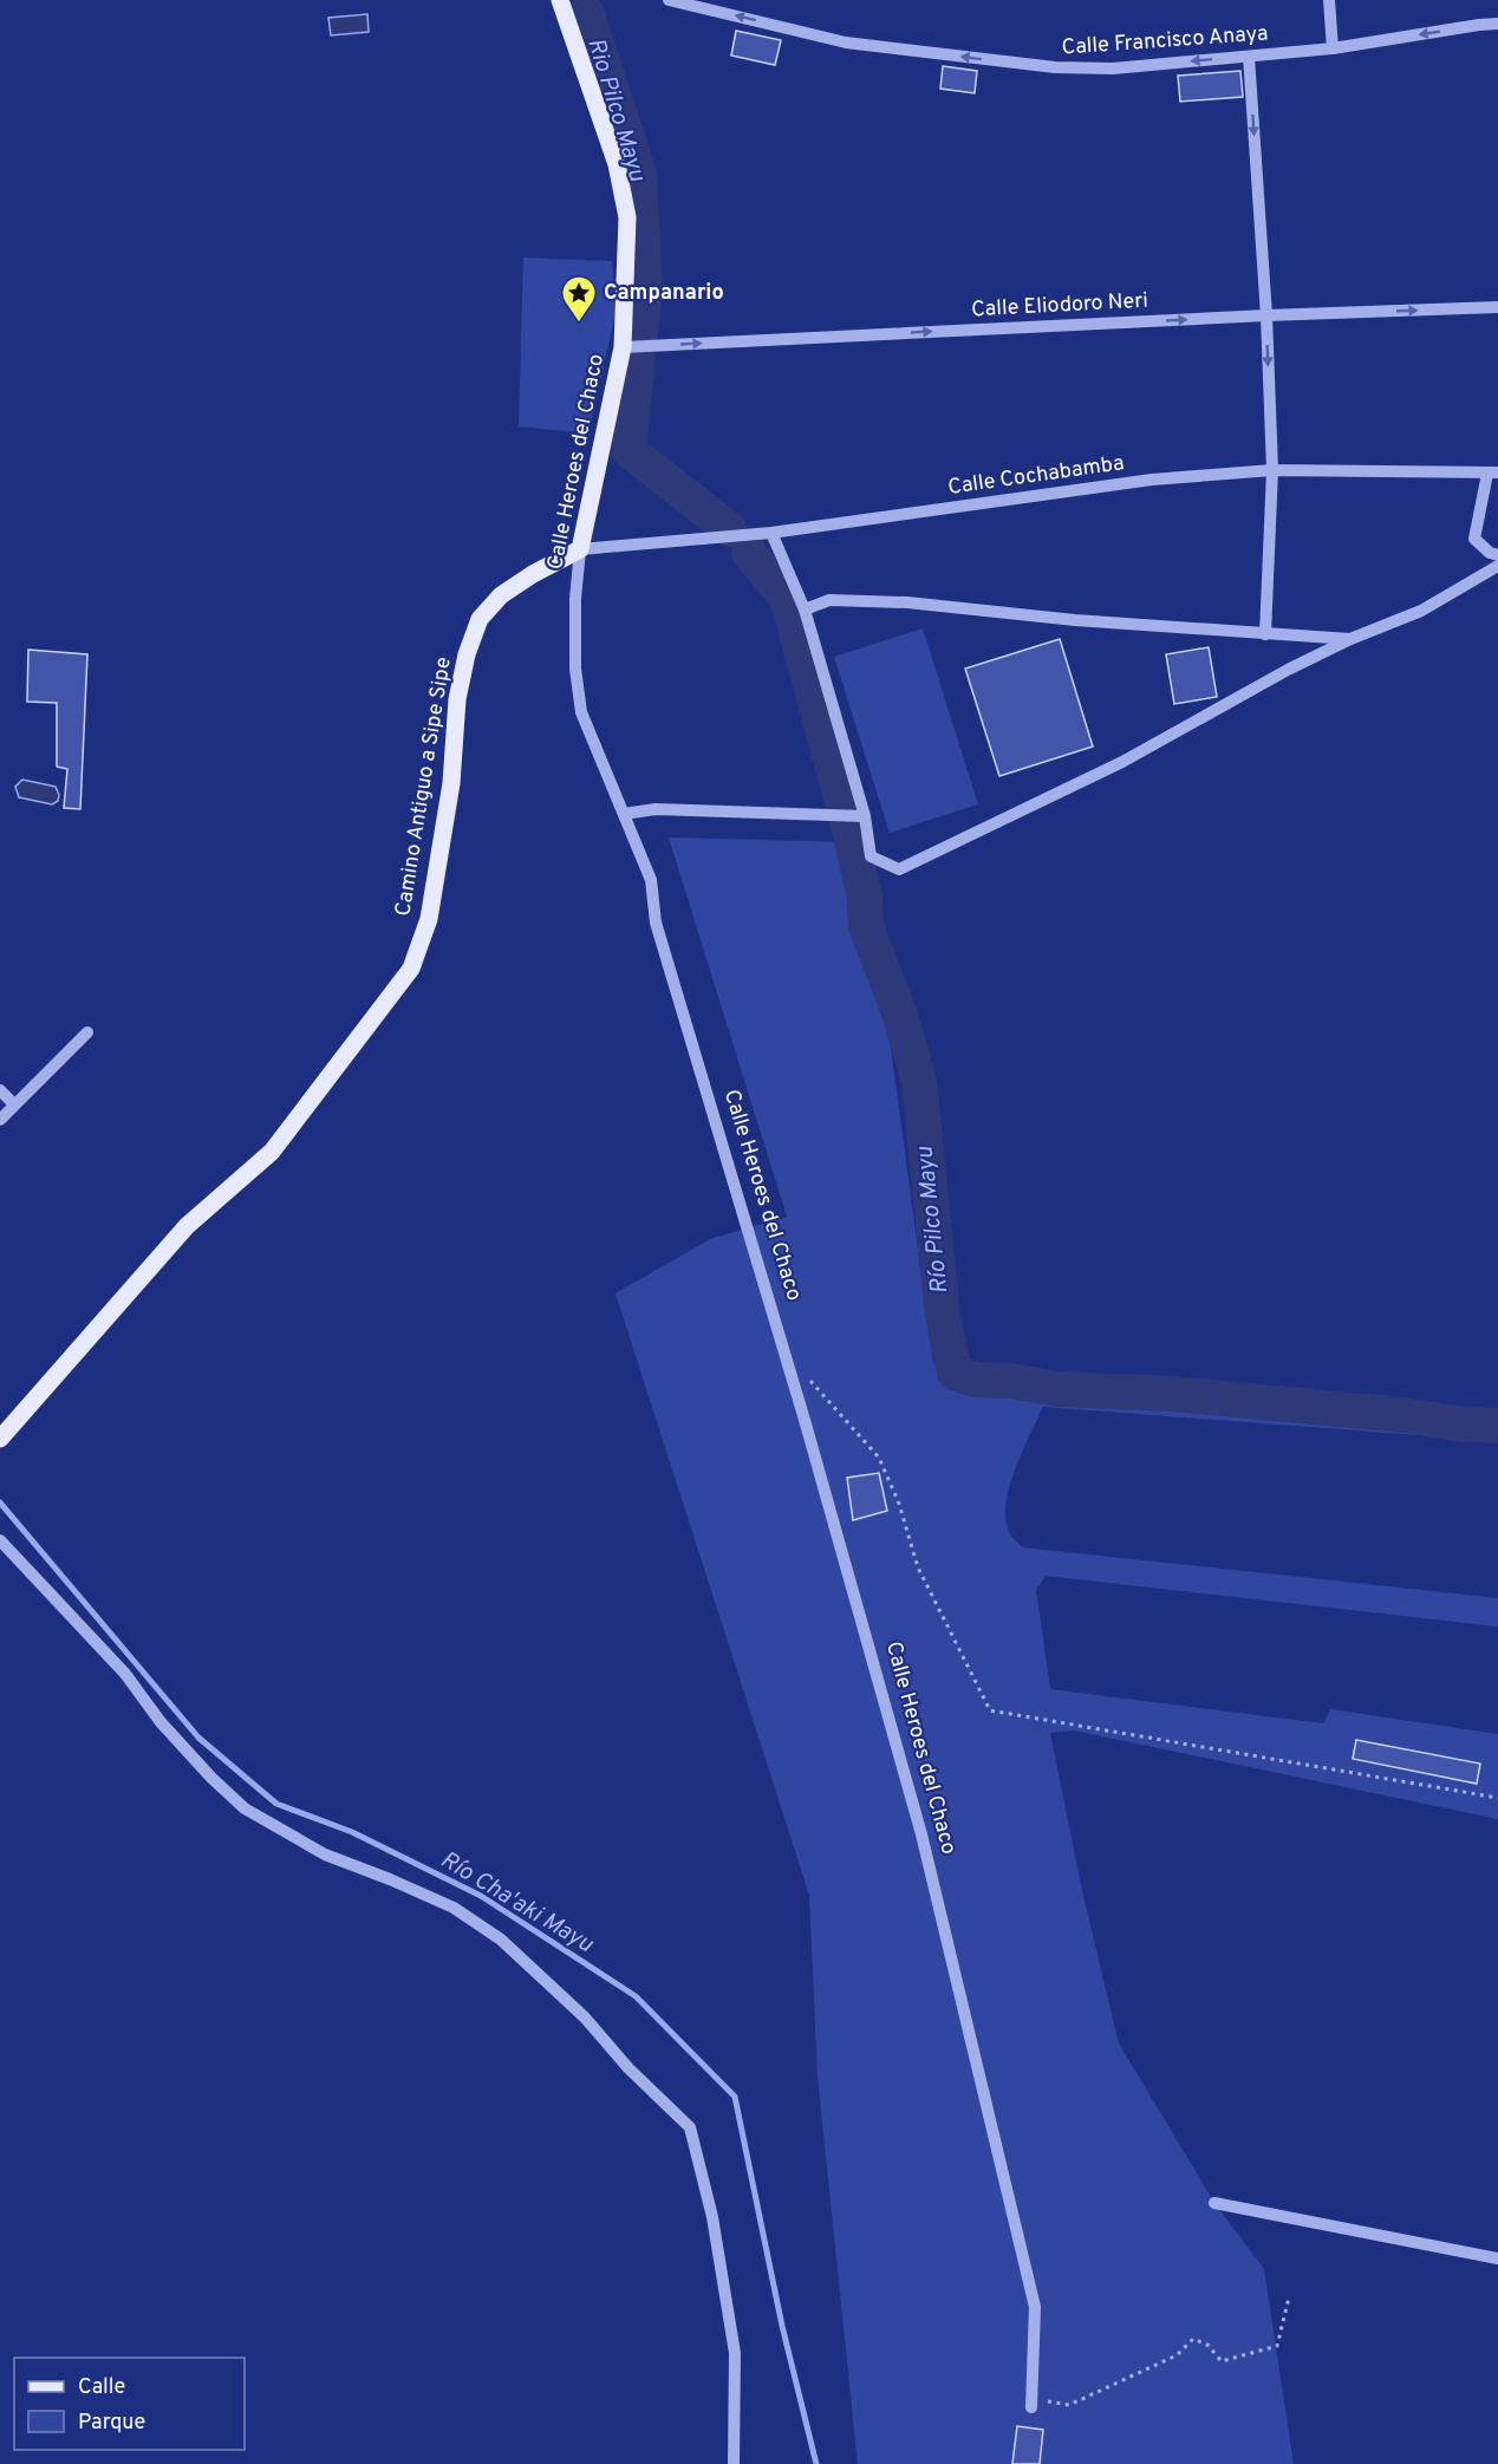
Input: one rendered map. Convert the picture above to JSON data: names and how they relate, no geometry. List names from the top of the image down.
{
  "streets": {
    "main road": ["Calle Heroes del Chaco", "Camino Antiguo a Sipe Sipe"],
    "street": ["Calle Francisco Anaya", "Calle Eliodoro Neri", "Calle Cochabamba"]
  },
  "crossings": [
    ["Calle Eliodoro Neri", "Calle Heroes del Chaco"],
    ["Calle Heroes del Chaco", "Calle Cochabamba"],
    ["Calle Heroes del Chaco", "Camino Antiguo a Sipe Sipe"],
    ["Calle Cochabamba", "Camino Antiguo a Sipe Sipe"]
  ],
  "one_way": ["Calle Francisco Anaya", "Calle Eliodoro Neri"],
  "water": ["Rio Pilco Mayu", "Río Pilco Mayu", "Río Cha'aki Mayu"],
  "places": {
    "place": ["Campanario"]
  },
  "legend": ["Calle", "Parque"]
}
